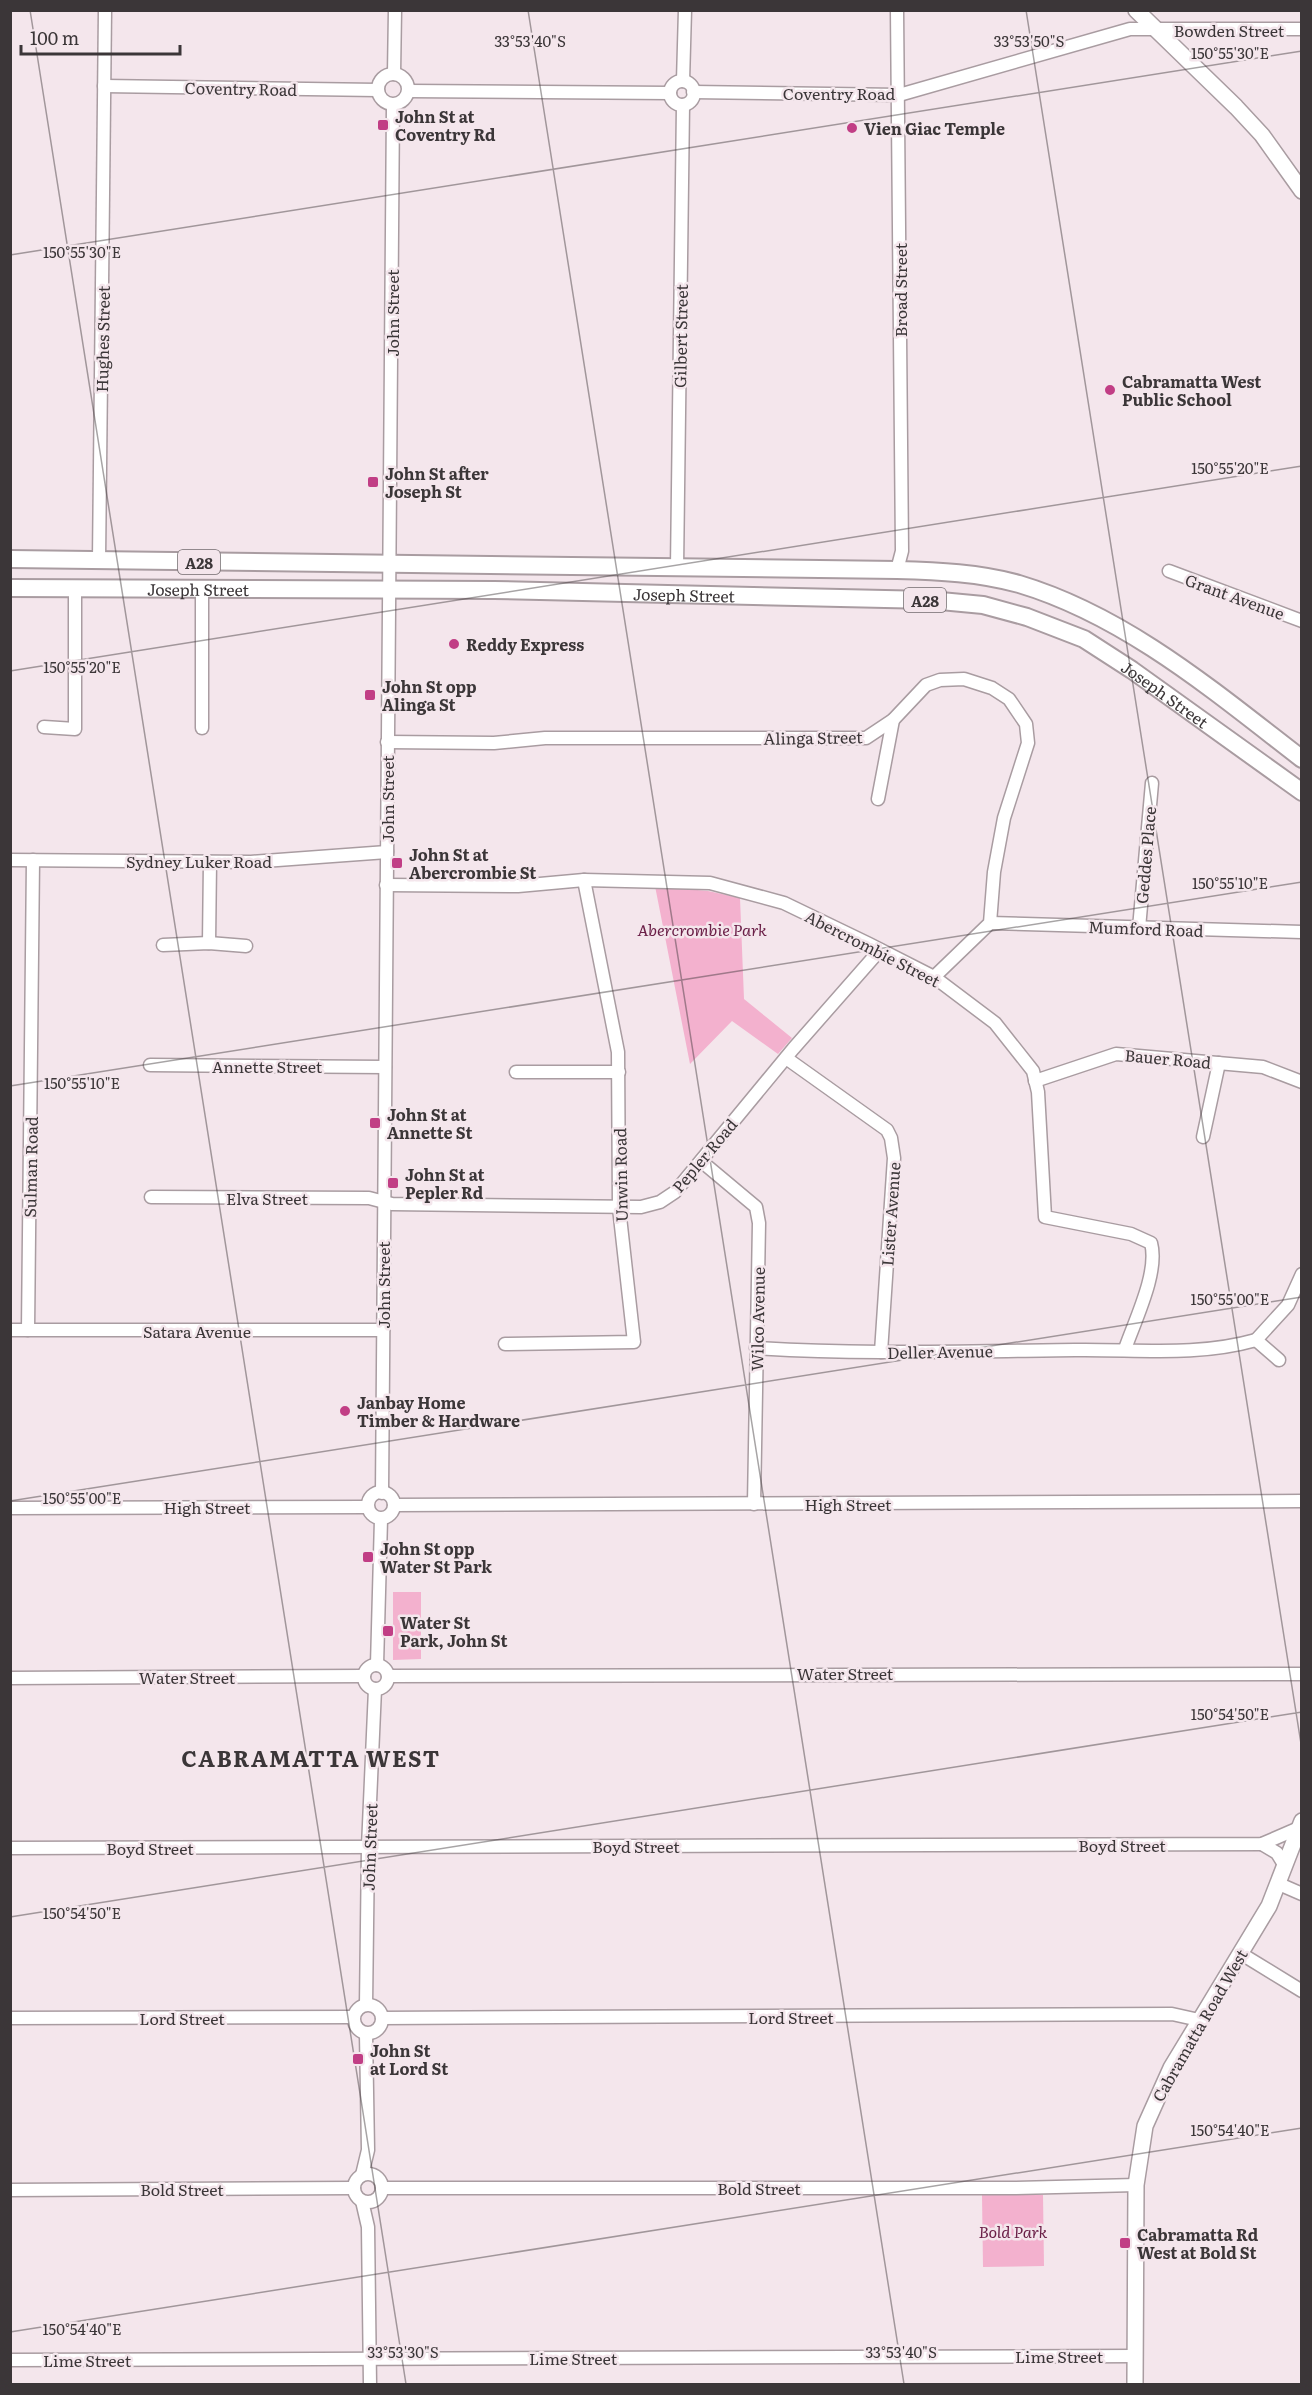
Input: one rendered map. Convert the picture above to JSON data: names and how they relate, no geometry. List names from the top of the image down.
{
  "streets": {
    "highway": ["A28", "Joseph Street"],
    "main road": ["Cabramatta Road West"],
    "street": [
      "Bowden Street",
      "Coventry Road",
      "Broad Street",
      "John Street",
      "Gilbert Street",
      "Hughes Street",
      "Grant Avenue",
      "Alinga Street",
      "Geddes Place",
      "Sydney Luker Road",
      "Mumford Road",
      "Abercrombie Street",
      "Bauer Road",
      "Annette Street",
      "Pepler Road",
      "Sulman Road",
      "Unwin Road",
      "Elva Street",
      "Lister Avenue",
      "Wilco Avenue",
      "Satara Avenue",
      "Deller Avenue",
      "High Street",
      "Water Street",
      "Boyd Street",
      "Lord Street",
      "Bold Street",
      "Lime Street"
    ]
  },
  "crossings": [
    ["Bowden Street", "Coventry Road"],
    ["Coventry Road", "Broad Street"],
    ["Coventry Road", "John Street"],
    ["Coventry Road", "Gilbert Street"],
    ["Coventry Road", "Hughes Street"],
    ["Broad Street", "Joseph Street"],
    ["John Street", "Joseph Street"],
    ["John Street", "Alinga Street"],
    ["John Street", "Sydney Luker Road"],
    ["John Street", "Abercrombie Street"],
    ["John Street", "Annette Street"],
    ["John Street", "Pepler Road"],
    ["John Street", "Elva Street"],
    ["John Street", "Satara Avenue"],
    ["John Street", "High Street"],
    ["John Street", "Water Street"],
    ["John Street", "Boyd Street"],
    ["John Street", "Lord Street"],
    ["Gilbert Street", "Joseph Street"],
    ["Hughes Street", "Joseph Street"],
    ["Alinga Street", "Mumford Road"],
    ["Geddes Place", "Mumford Road"],
    ["Sydney Luker Road", "Sulman Road"],
    ["Abercrombie Street", "Bauer Road"],
    ["Abercrombie Street", "Pepler Road"],
    ["Abercrombie Street", "Unwin Road"],
    ["Abercrombie Street", "Deller Avenue"],
    ["Pepler Road", "Unwin Road"],
    ["Pepler Road", "Elva Street"],
    ["Pepler Road", "Lister Avenue"],
    ["Pepler Road", "Wilco Avenue"],
    ["Sulman Road", "Satara Avenue"],
    ["Lister Avenue", "Deller Avenue"],
    ["Wilco Avenue", "Deller Avenue"],
    ["Wilco Avenue", "High Street"],
    ["Boyd Street", "Cabramatta Road West"],
    ["Lord Street", "Cabramatta Road West"],
    ["Cabramatta Road West", "Bold Street"],
    ["Cabramatta Road West", "Lime Street"]
  ],
  "districts": ["CABRAMATTA WEST"],
  "parks": ["Abercrombie Park", "Bold Park"],
  "places": {
    "transit": [
      "John St at Coventry Rd",
      "John St after Joseph St",
      "John St opp Alinga St",
      "John St at Abercrombie St",
      "John St at Annette St",
      "John St at Pepler Rd",
      "John St opp Water St Park",
      "Water St Park, John St",
      "John St at Lord St",
      "Cabramatta Rd West at Bold St"
    ],
    "other": [
      "Vien Giac Temple",
      "Cabramatta West Public School",
      "Reddy Express",
      "Janbay Home Timber & Hardware"
    ]
  },
  "scale_bar": "100 m",
  "coordinates": [
    "33°53'40\"S",
    "33°53'50\"S",
    "150°55'30\"E",
    "150°55'20\"E",
    "150°55'10\"E",
    "150°55'00\"E",
    "150°54'50\"E",
    "150°54'40\"E",
    "33°53'30\"S"
  ]
}
